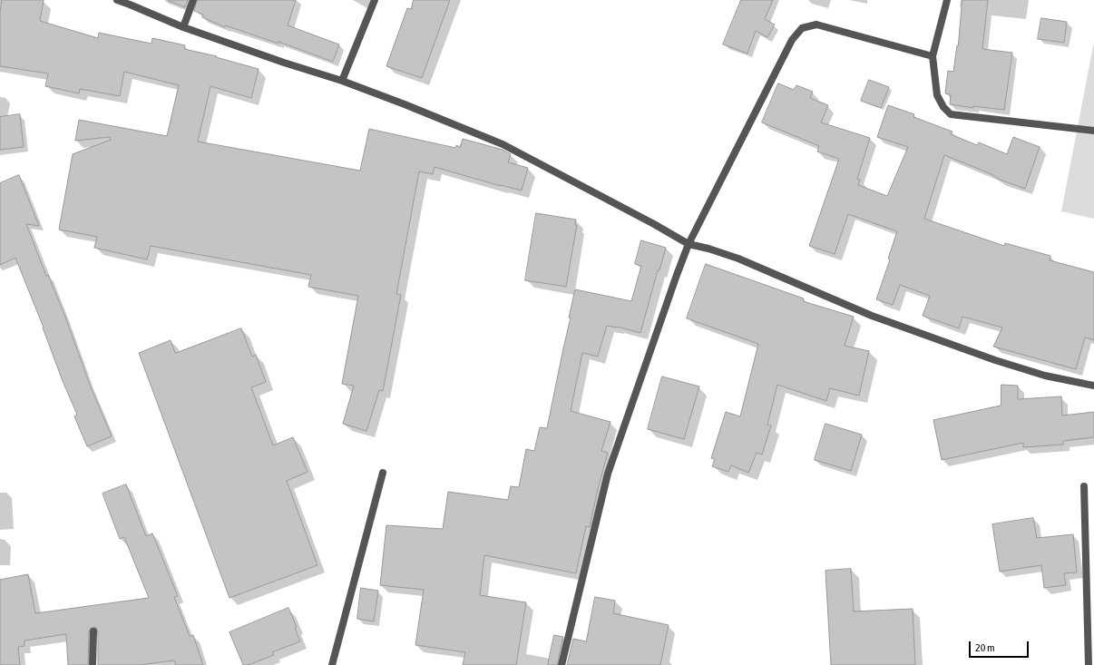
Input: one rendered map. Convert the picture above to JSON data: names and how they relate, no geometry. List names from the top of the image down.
{
  "scale_bar": "20 m"
}
